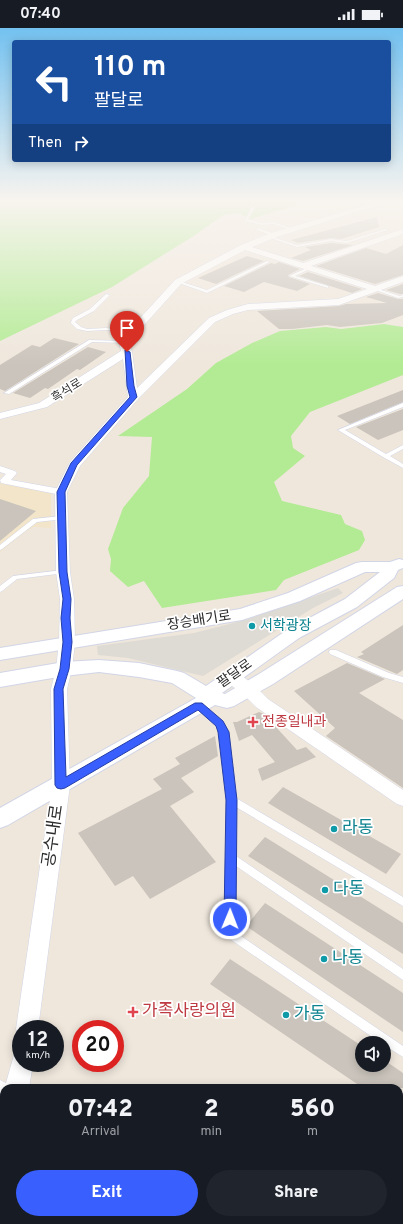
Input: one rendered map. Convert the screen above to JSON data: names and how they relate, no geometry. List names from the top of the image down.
{
  "streets": {
    "street": [
      "흑석로",
      "장승배기로",
      "팔달로",
      "공수내로"
    ]
  },
  "crossings": [
    ["장승배기로", "팔달로"],
    ["장승배기로", "공수내로"],
    ["팔달로", "공수내로"]
  ],
  "places": {
    "other": [
      "서학광장",
      "라동",
      "다동",
      "나동",
      "가동"
    ],
    "health": ["전종일내과", "가족사랑의원"]
  },
  "page": {
    "status": "07:40",
    "turn": ["110 m", "팔달로"],
    "then": "Then",
    "speed": "12 km/h",
    "limit": "20",
    "eta": [
      "07:42",
      "Arrival",
      "2",
      "min",
      "560",
      "m"
    ],
    "buttons": ["Exit", "Share"]
  }
}
